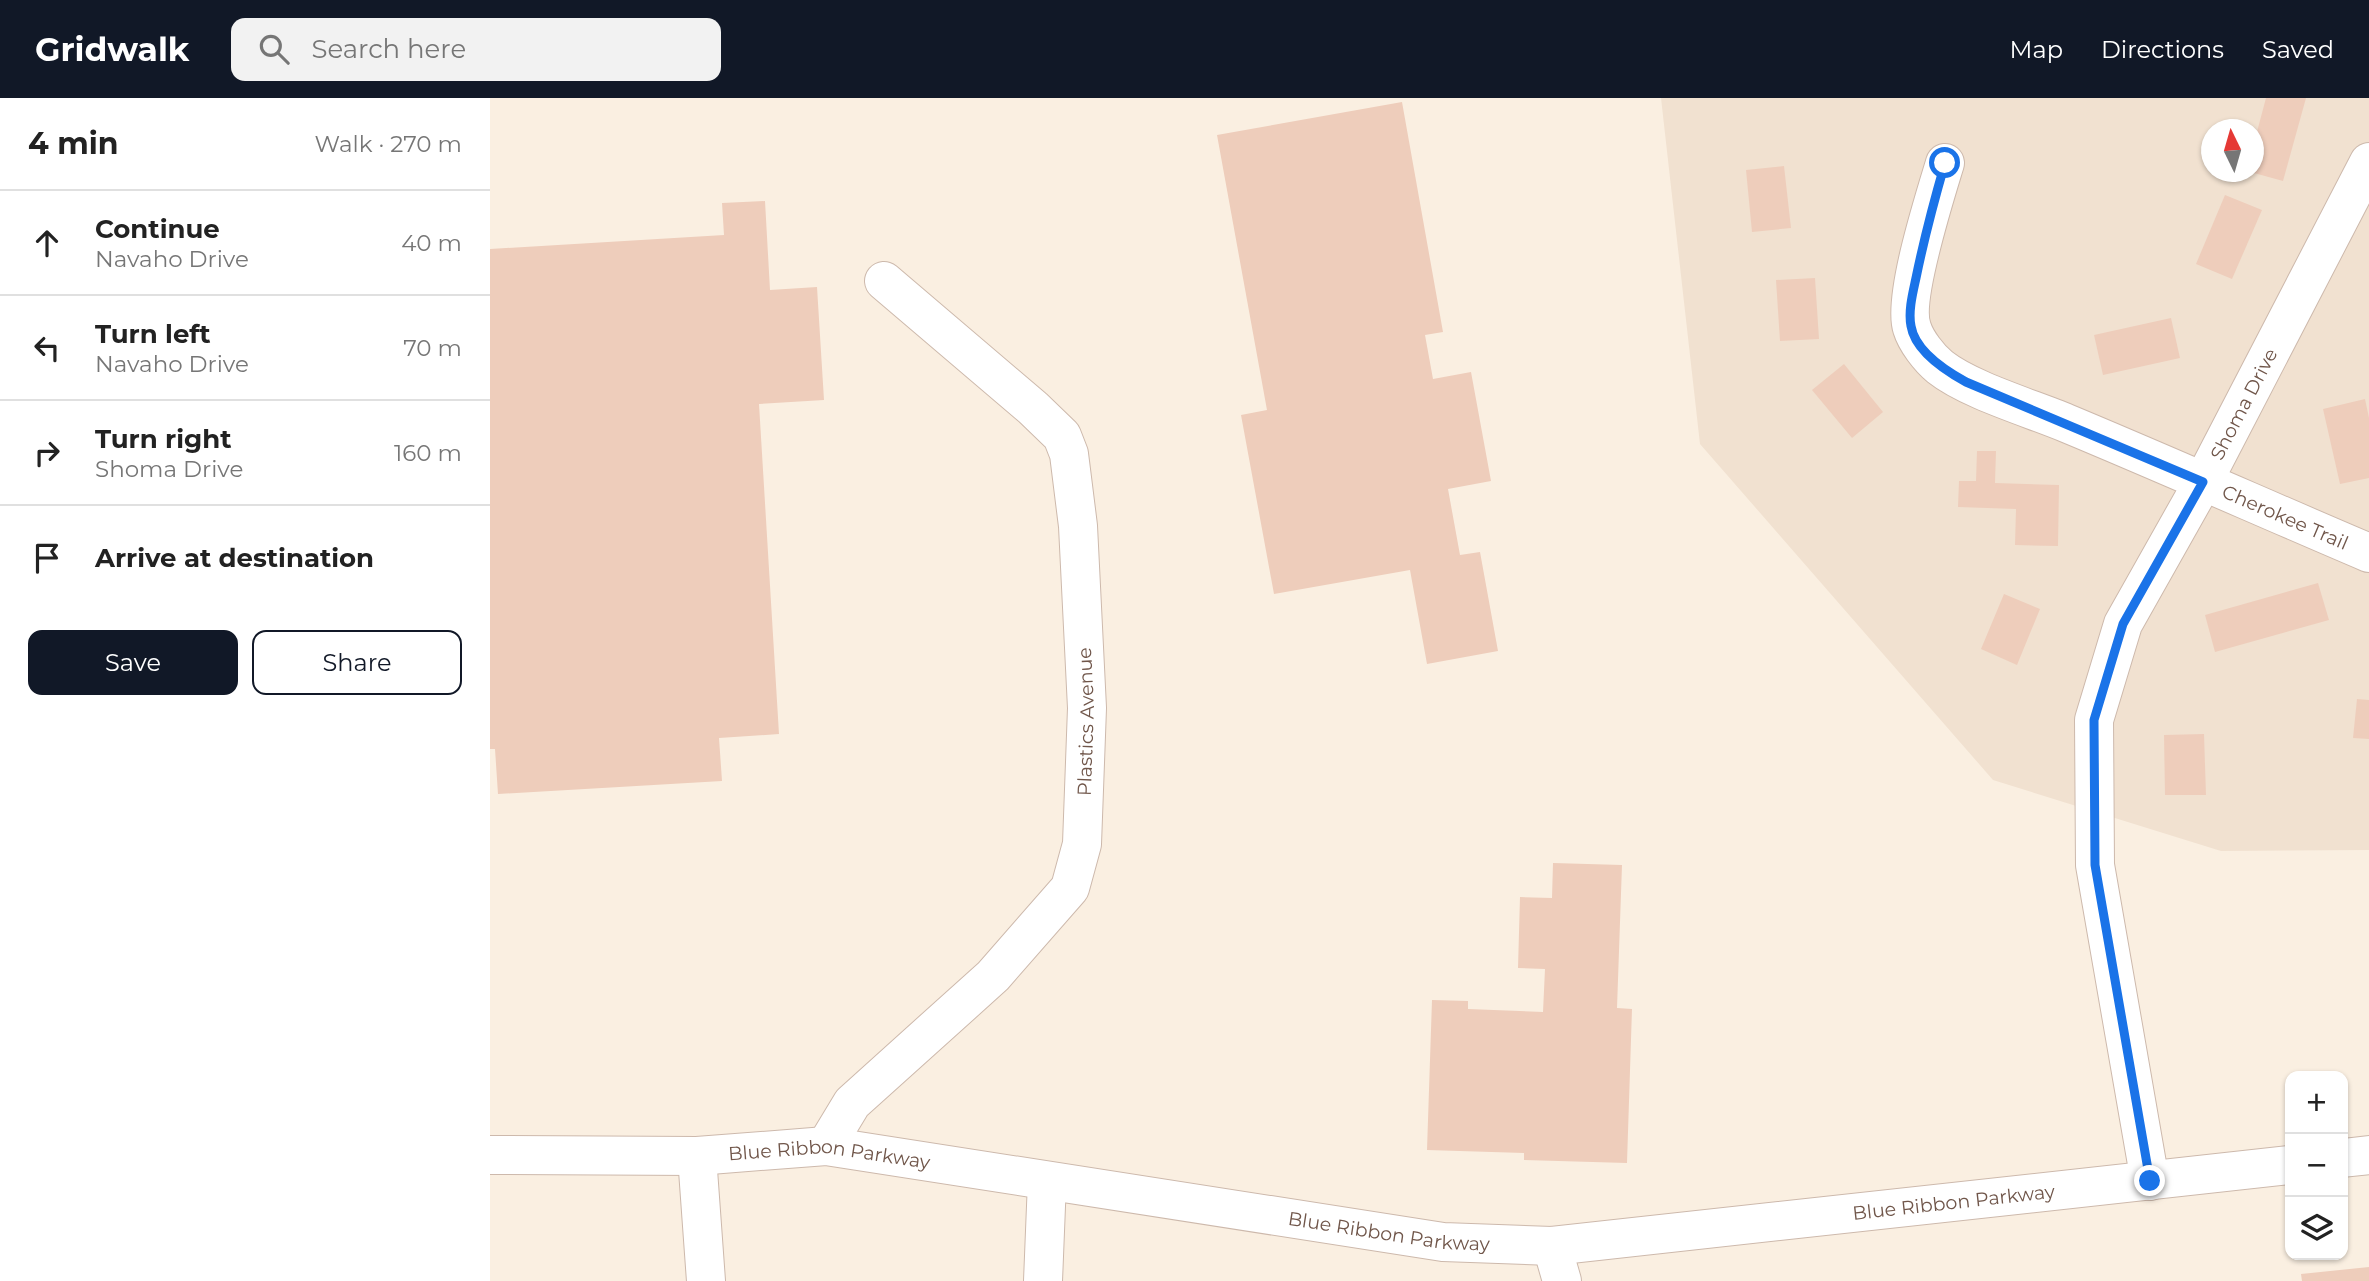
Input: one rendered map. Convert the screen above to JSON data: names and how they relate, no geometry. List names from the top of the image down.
{
  "streets": {
    "street": [
      "Shoma Drive",
      "Cherokee Trail",
      "Plastics Avenue",
      "Blue Ribbon Parkway"
    ]
  },
  "crossings": [
    ["Shoma Drive", "Cherokee Trail"],
    ["Shoma Drive", "Blue Ribbon Parkway"],
    ["Plastics Avenue", "Blue Ribbon Parkway"]
  ],
  "north": "top",
  "page": {
    "header": "Gridwalk",
    "search": "Search here",
    "nav": ["Map", "Directions", "Saved"],
    "heading": ["4 min", "Walk · 270 m"],
    "list": [
      ["Continue", "Navaho Drive", "40 m"],
      ["Turn left", "Navaho Drive", "70 m"],
      ["Turn right", "Shoma Drive", "160 m"],
      "Arrive at destination"
    ],
    "buttons": ["Save", "Share"],
    "map_buttons": ["+", "−"]
  }
}
